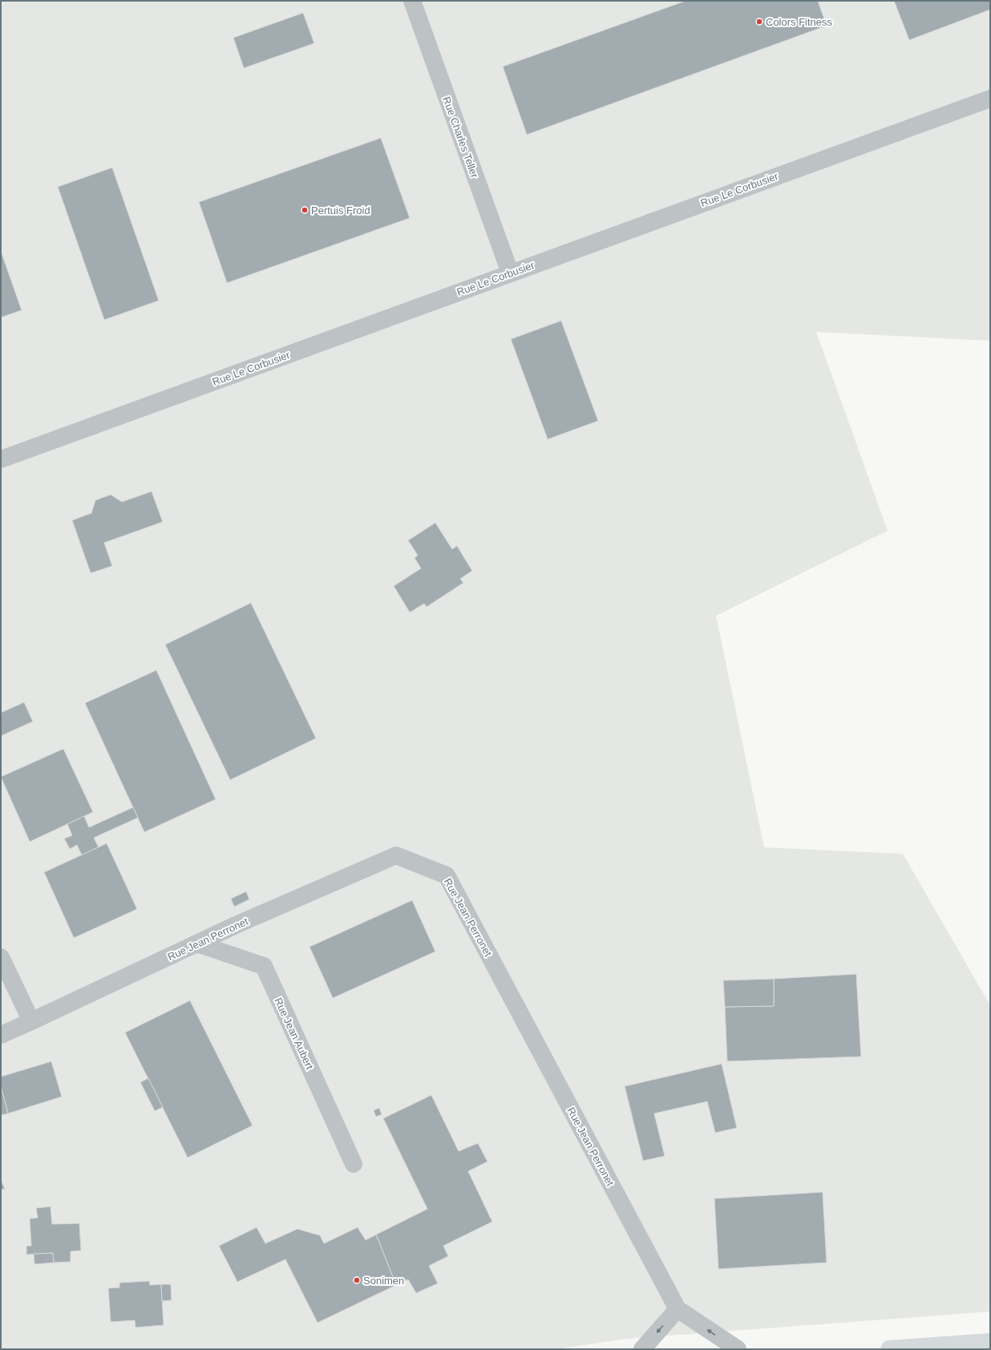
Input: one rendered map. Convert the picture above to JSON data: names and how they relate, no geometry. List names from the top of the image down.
{
  "streets": {
    "street": [
      "Rue Charles Teller",
      "Rue Le Corbusier",
      "Rue Jean Perronet",
      "Rue Jean Aubert"
    ]
  },
  "crossings": [
    ["Rue Charles Teller", "Rue Le Corbusier"],
    ["Rue Jean Perronet", "Rue Jean Aubert"]
  ],
  "places": ["Colors Fitness", "Pertuis Froid", "Sonimen"]
}
